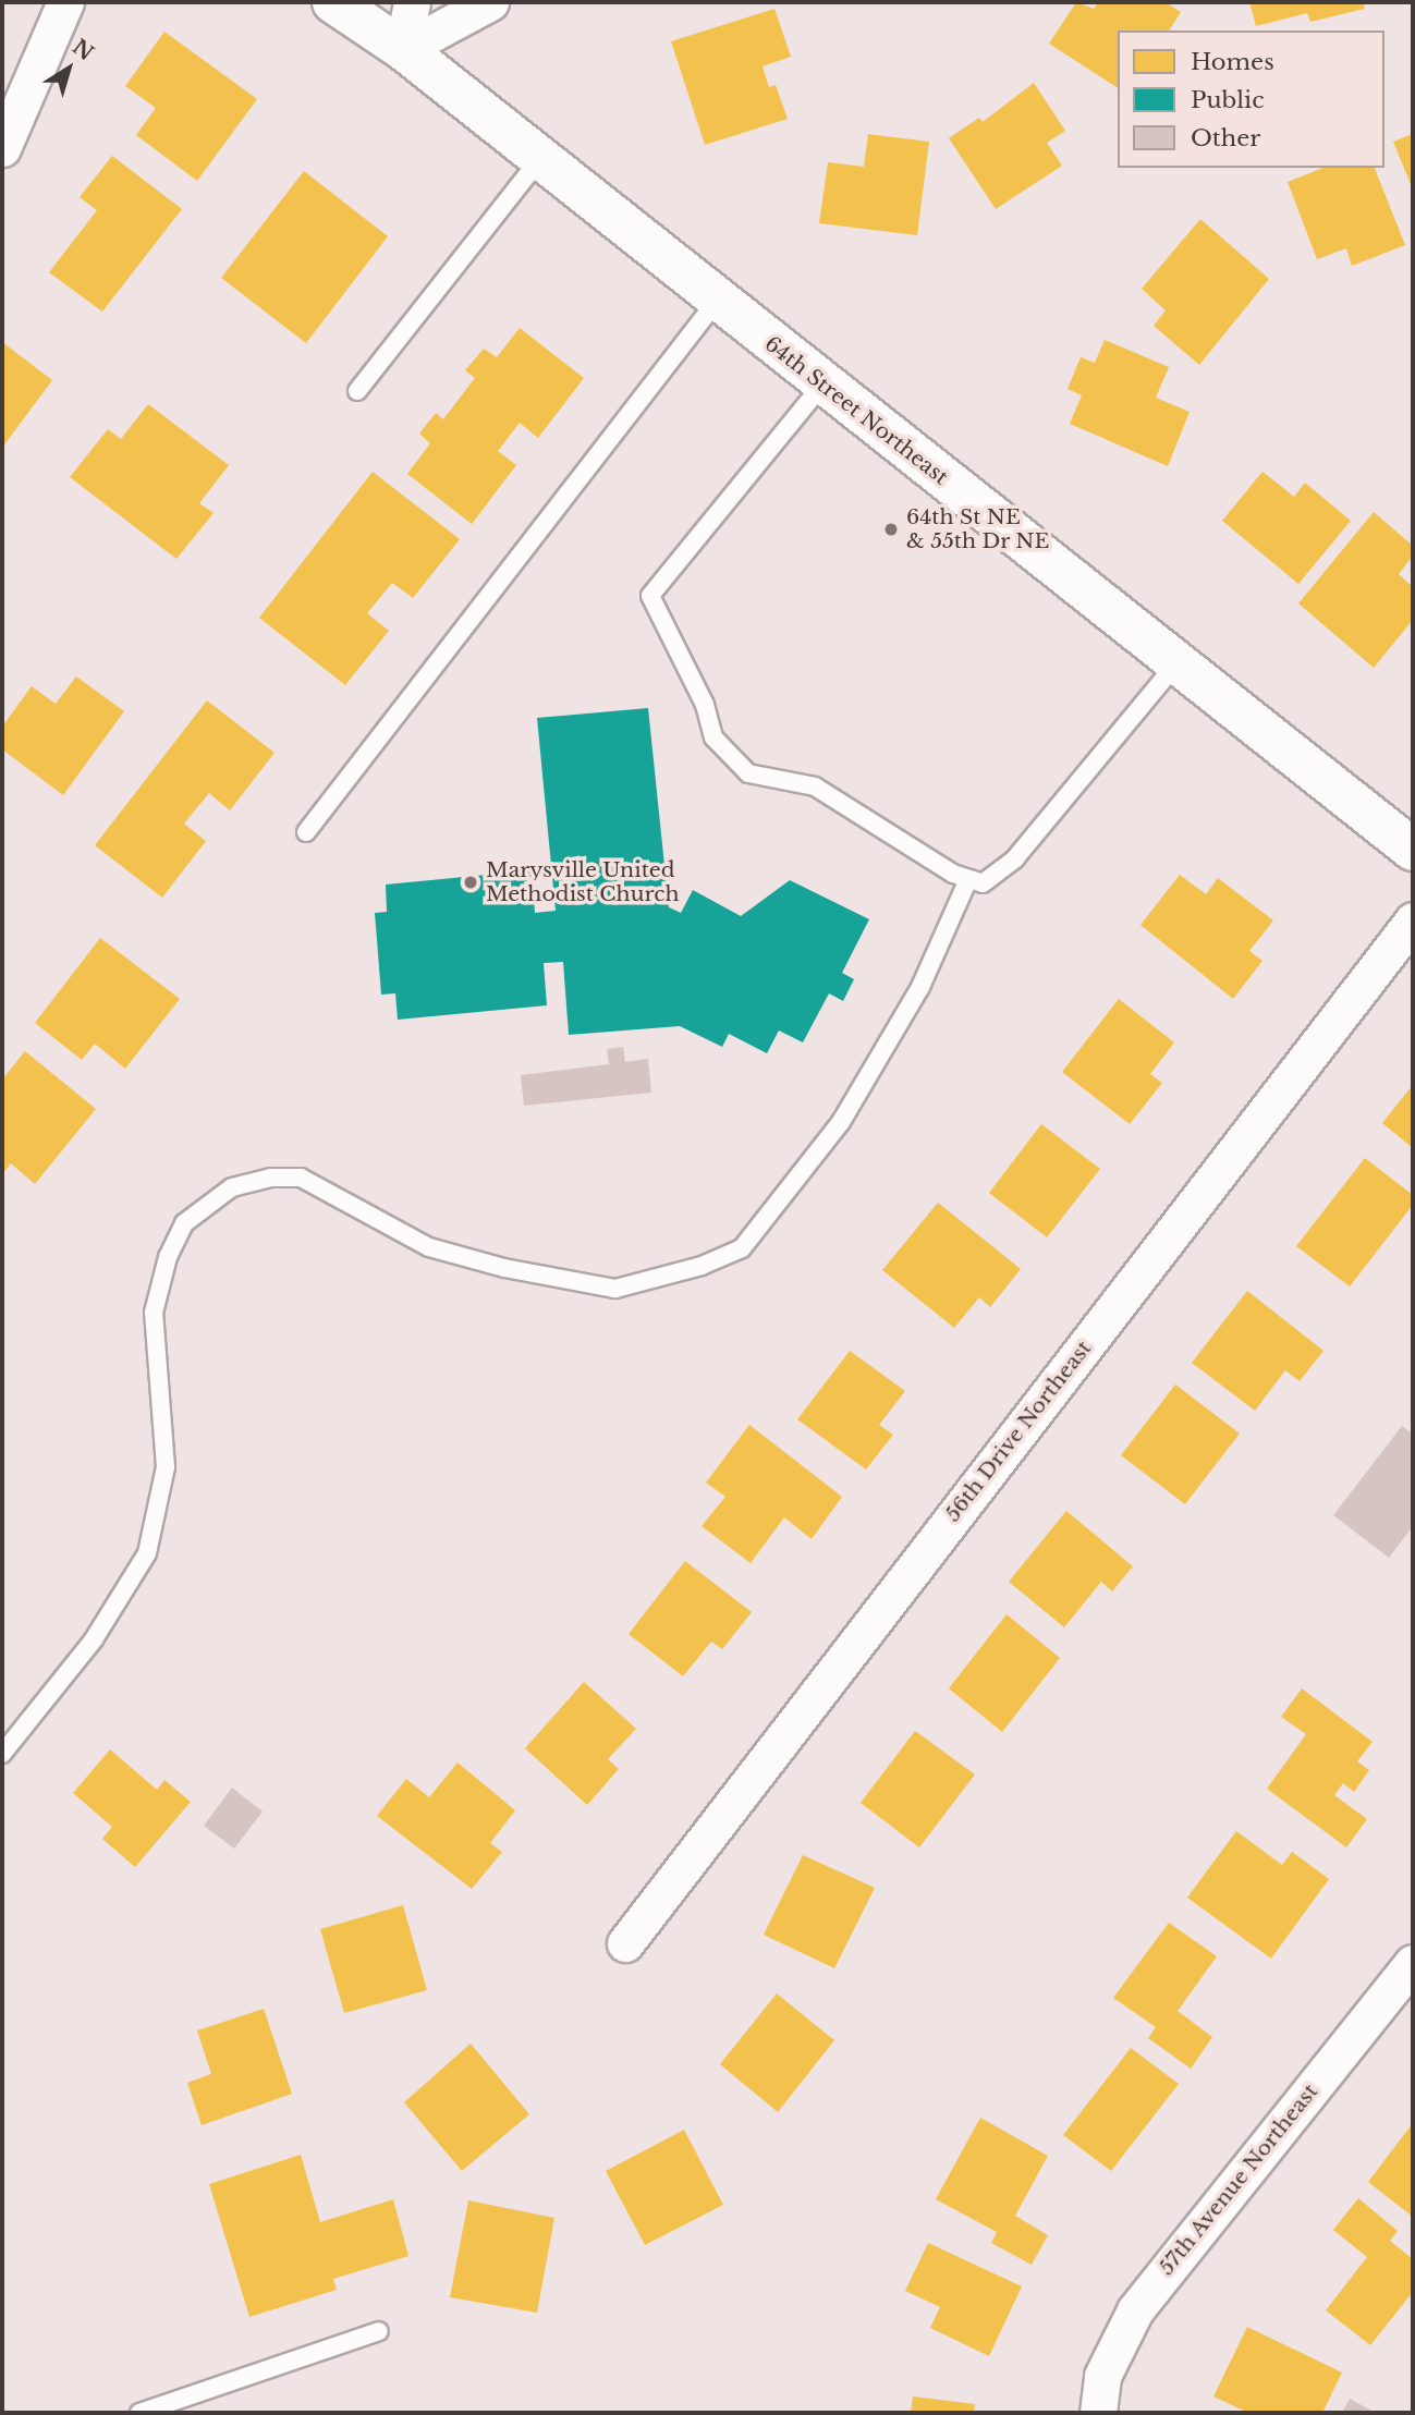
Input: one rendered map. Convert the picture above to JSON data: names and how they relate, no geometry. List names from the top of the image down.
{
  "streets": {
    "main road": ["64th Street Northeast"],
    "street": ["56th Drive Northeast", "57th Avenue Northeast"]
  },
  "places": ["64th St NE & 55th Dr NE", "Marysville United Methodist Church"],
  "legend": ["Homes", "Public", "Other"],
  "north": "top right"
}
